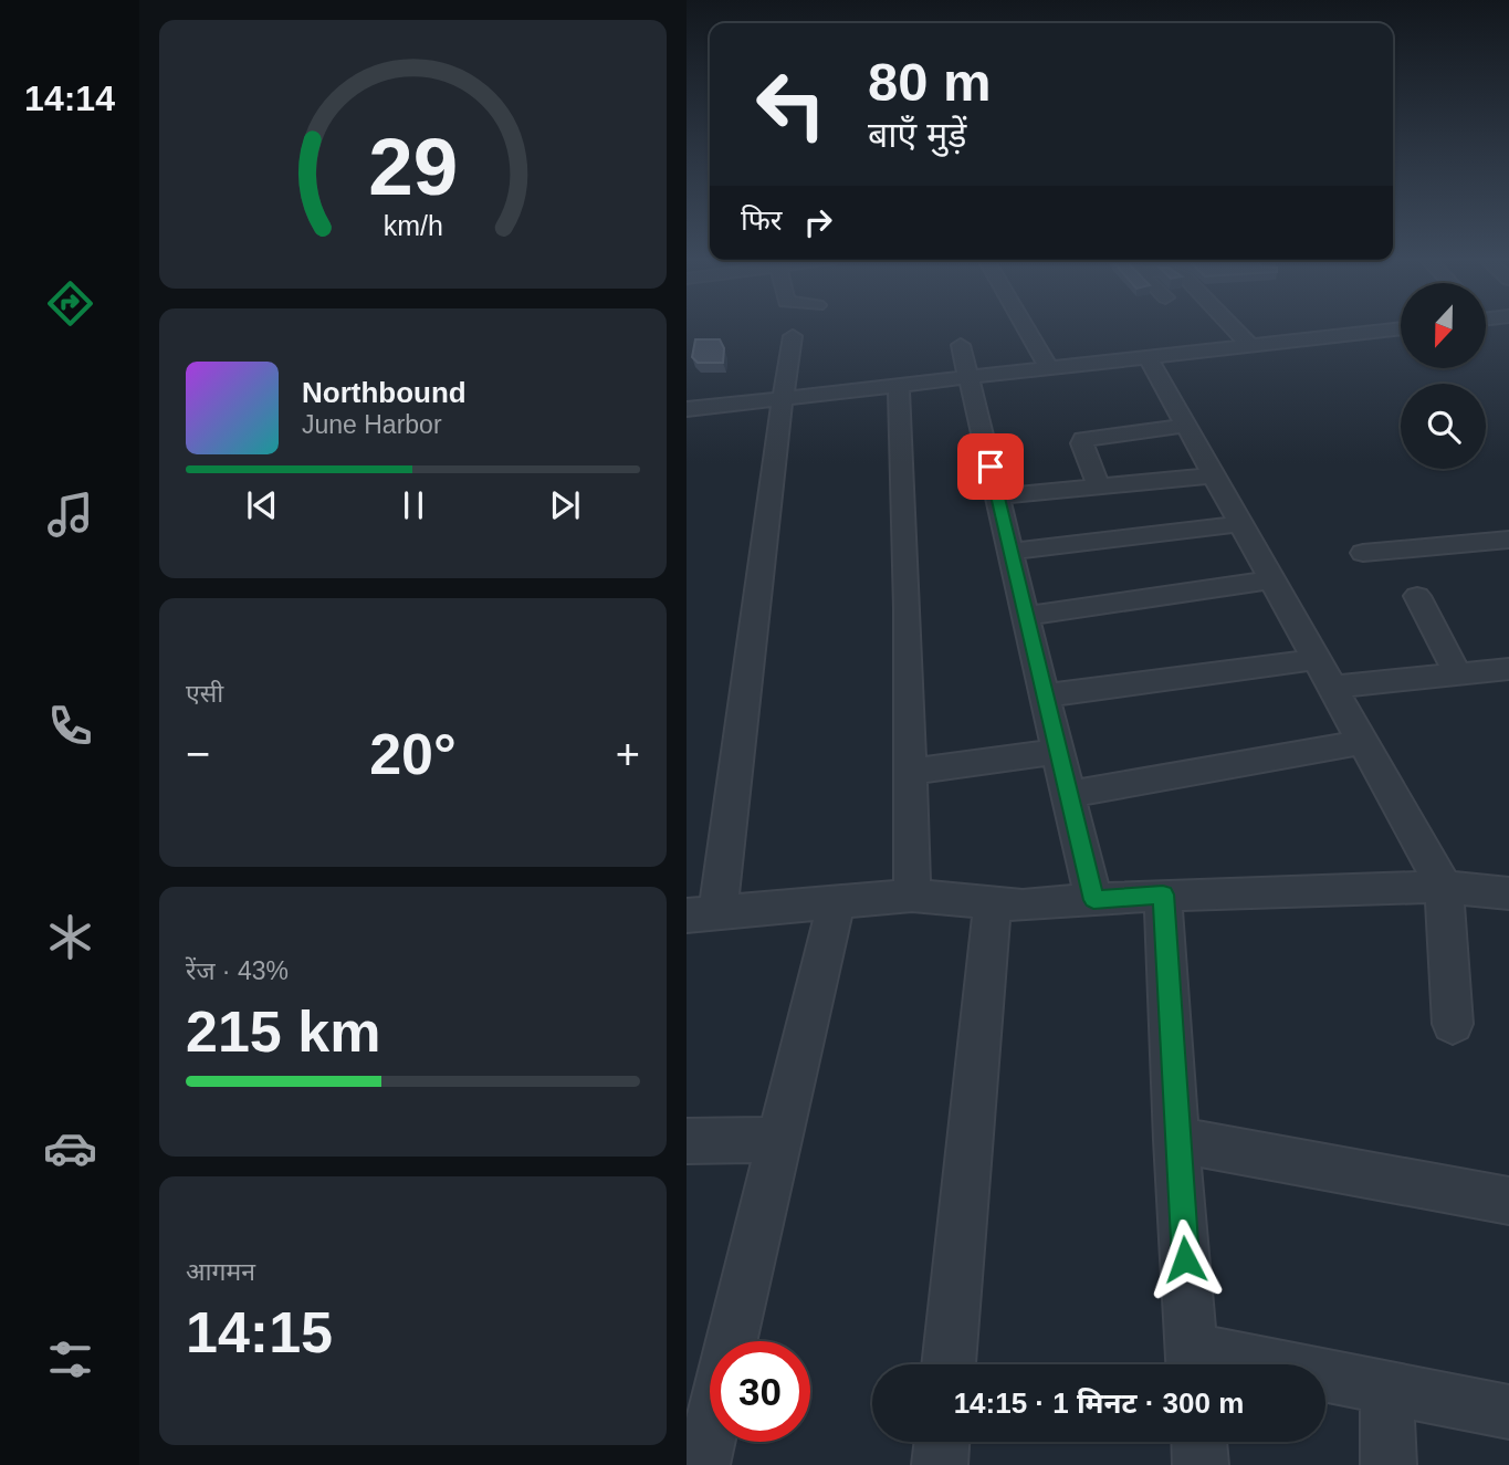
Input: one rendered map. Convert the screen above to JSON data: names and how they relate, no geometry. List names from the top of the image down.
{
  "north": "bottom",
  "page": {
    "tabs": "14:14",
    "turn": ["80 m", "बाएँ मुड़ें"],
    "then": "फिर",
    "song": ["Northbound", "June Harbor"],
    "tile": [
      "एसी",
      ["रेंज · 43%", "215 km"],
      ["आगमन", "14:15"]
    ],
    "heat": ["−", "20°", "+"],
    "limit": "30",
    "trip": "14:15 · 1 मिनट · 300 m",
    "gauge": ["29", "km/h"]
  }
}
